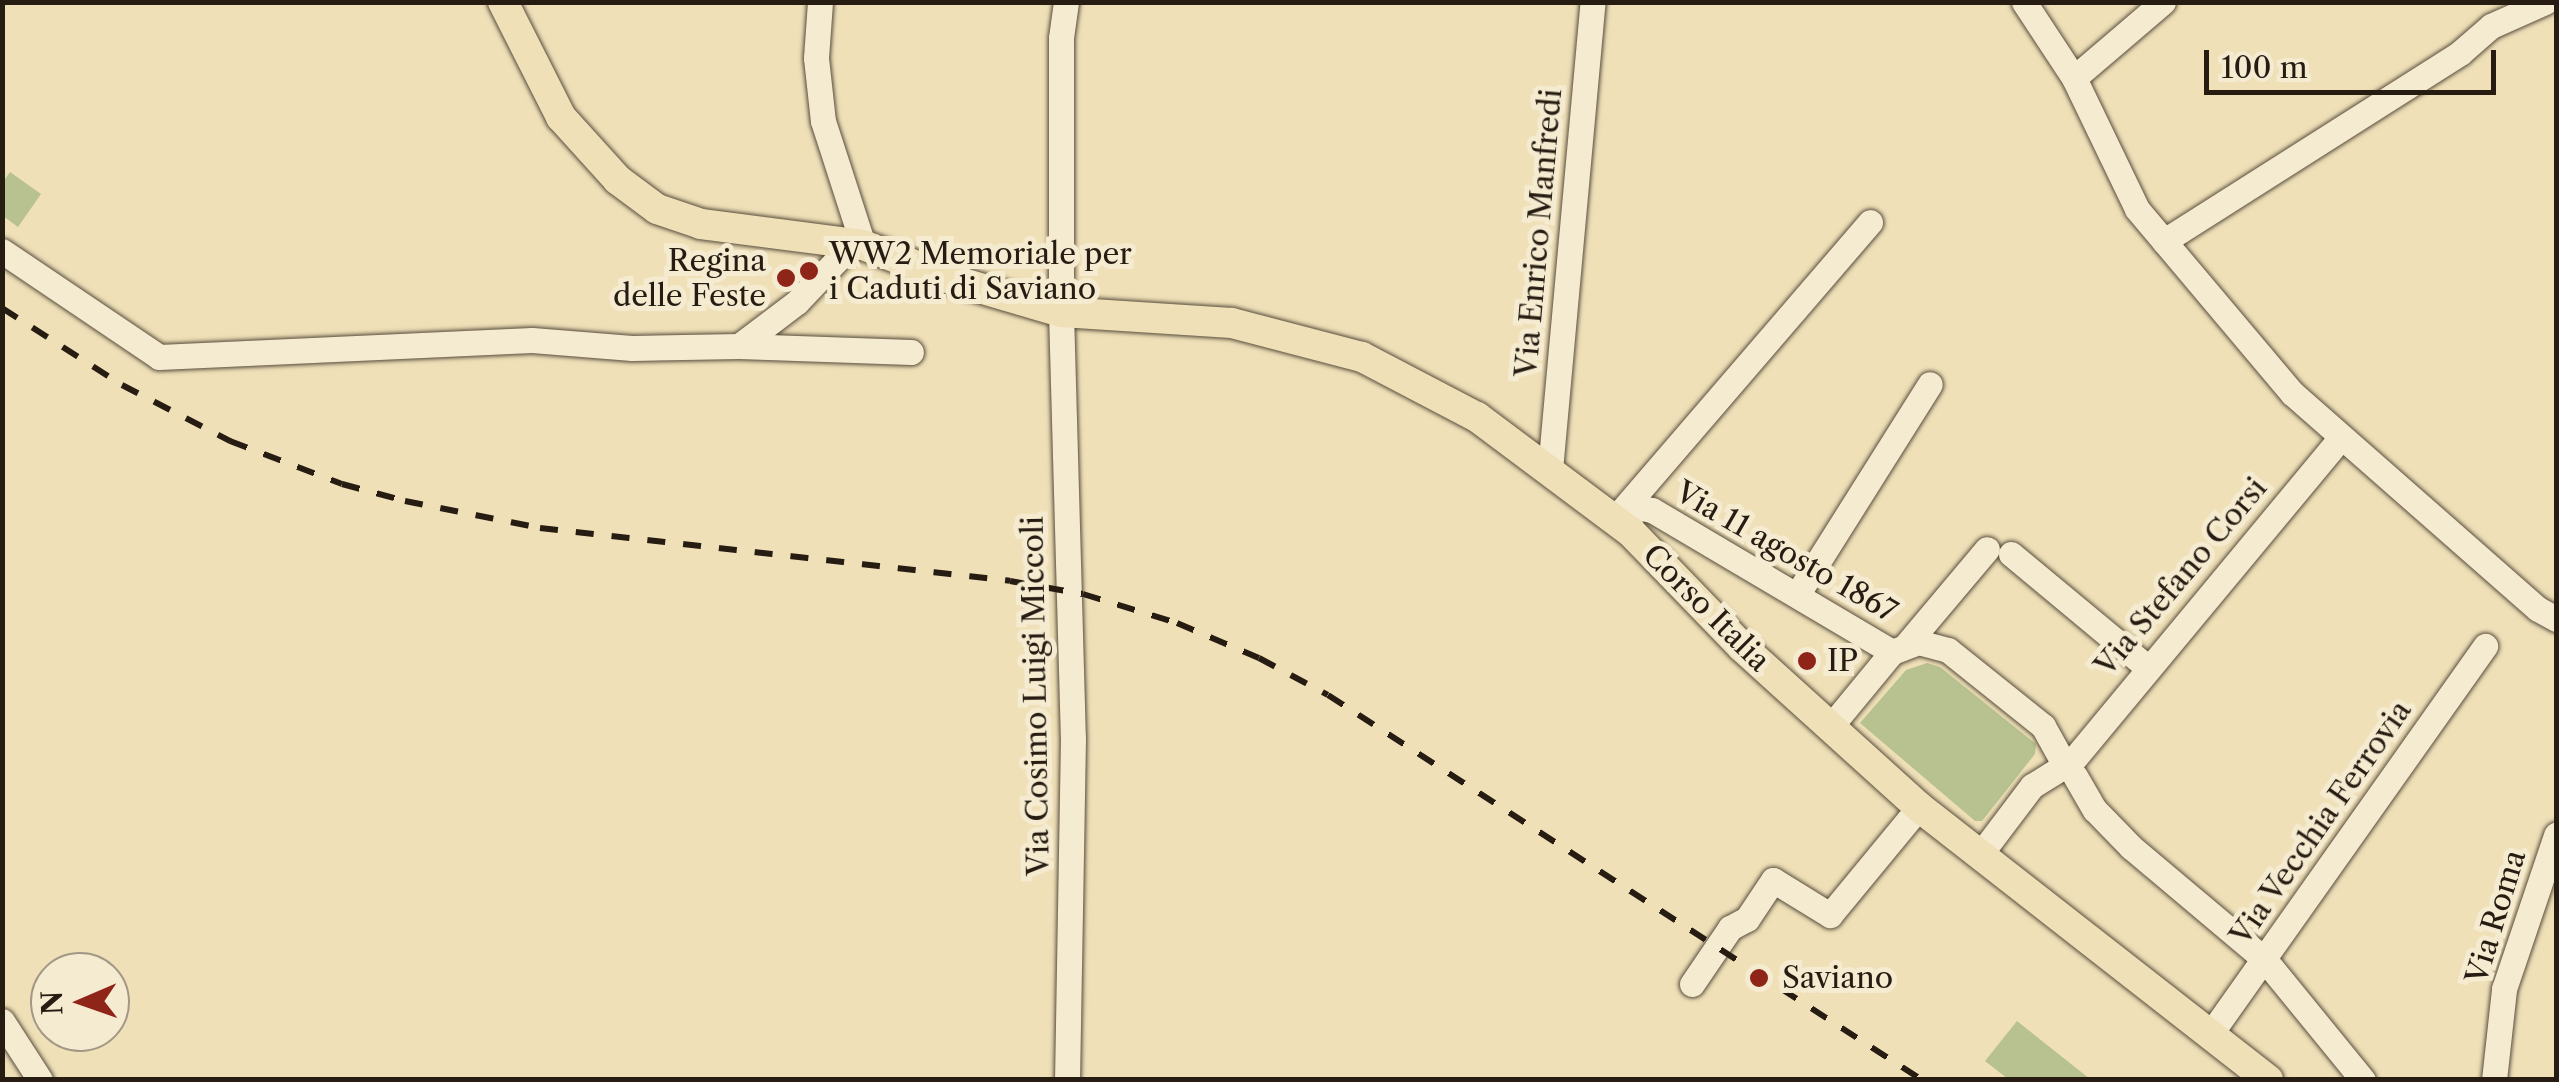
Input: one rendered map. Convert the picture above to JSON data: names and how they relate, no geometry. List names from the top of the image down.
{
  "streets": {
    "main road": ["Corso Italia"],
    "street": [
      "Via Enrico Manfredi",
      "Via 11 agosto 1867",
      "Via Stefano Corsi",
      "Via Cosimo Luigi Miccoli",
      "Via Vecchia Ferrovia",
      "Via Roma"
    ]
  },
  "crossings": [
    ["Via Enrico Manfredi", "Corso Italia"],
    ["Via 11 agosto 1867", "Via Stefano Corsi"],
    ["Via 11 agosto 1867", "Corso Italia"],
    ["Via 11 agosto 1867", "Via Vecchia Ferrovia"],
    ["Via Stefano Corsi", "Corso Italia"],
    ["Corso Italia", "Via Cosimo Luigi Miccoli"],
    ["Corso Italia", "Via Vecchia Ferrovia"]
  ],
  "places": [
    "WW2 Memoriale per i Caduti di Saviano",
    "Regina delle Feste",
    "IP",
    "Saviano"
  ],
  "scale_bar": "100 m",
  "north": "left"
}
